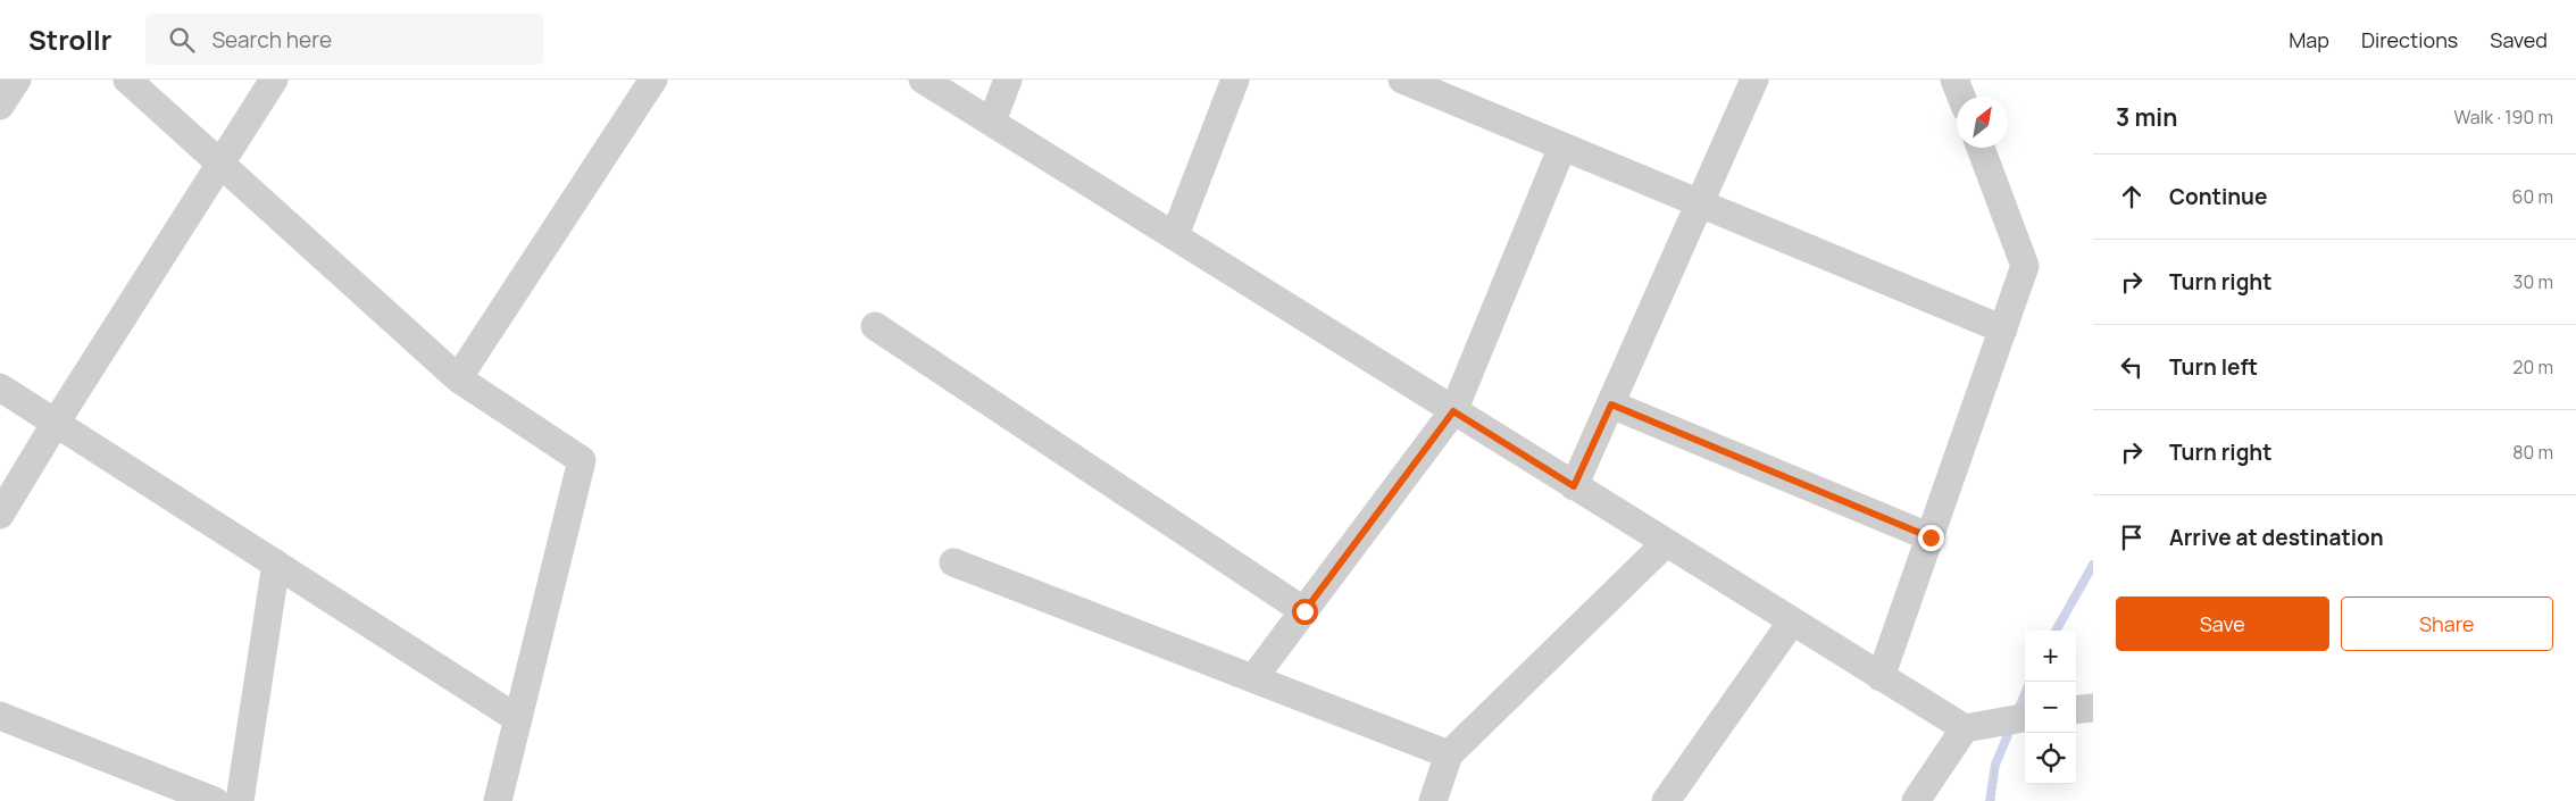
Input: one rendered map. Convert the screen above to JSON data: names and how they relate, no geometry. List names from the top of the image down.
{
  "north": "top right",
  "page": {
    "header": "Strollr",
    "search": "Search here",
    "nav": ["Map", "Directions", "Saved"],
    "heading": ["3 min", "Walk · 190 m"],
    "list": [
      ["Continue", "60 m"],
      ["Turn right", "30 m"],
      ["Turn left", "20 m"],
      ["Turn right", "80 m"],
      "Arrive at destination"
    ],
    "buttons": ["Save", "Share"],
    "map_buttons": ["+", "−"]
  }
}
